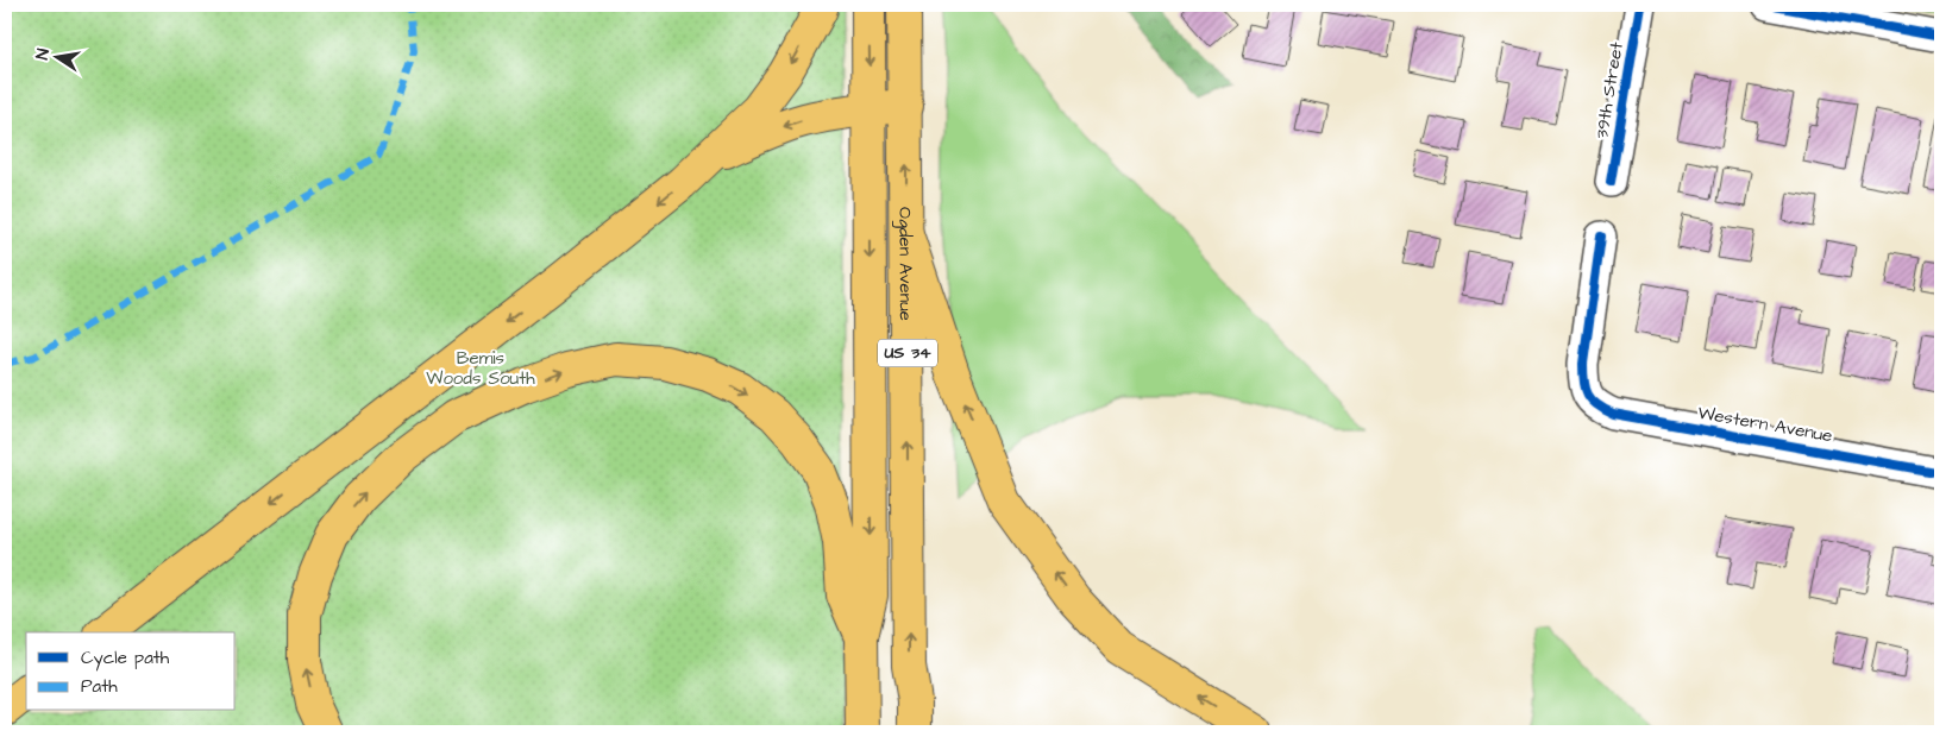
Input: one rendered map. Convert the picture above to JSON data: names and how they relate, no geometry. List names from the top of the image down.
{
  "streets": {
    "main road": ["Ogden Avenue", "US 34"],
    "street": ["39th Street", "Western Avenue"]
  },
  "parks": ["Bemis Woods South"],
  "legend": ["Cycle path", "Path"],
  "north": "left"
}
